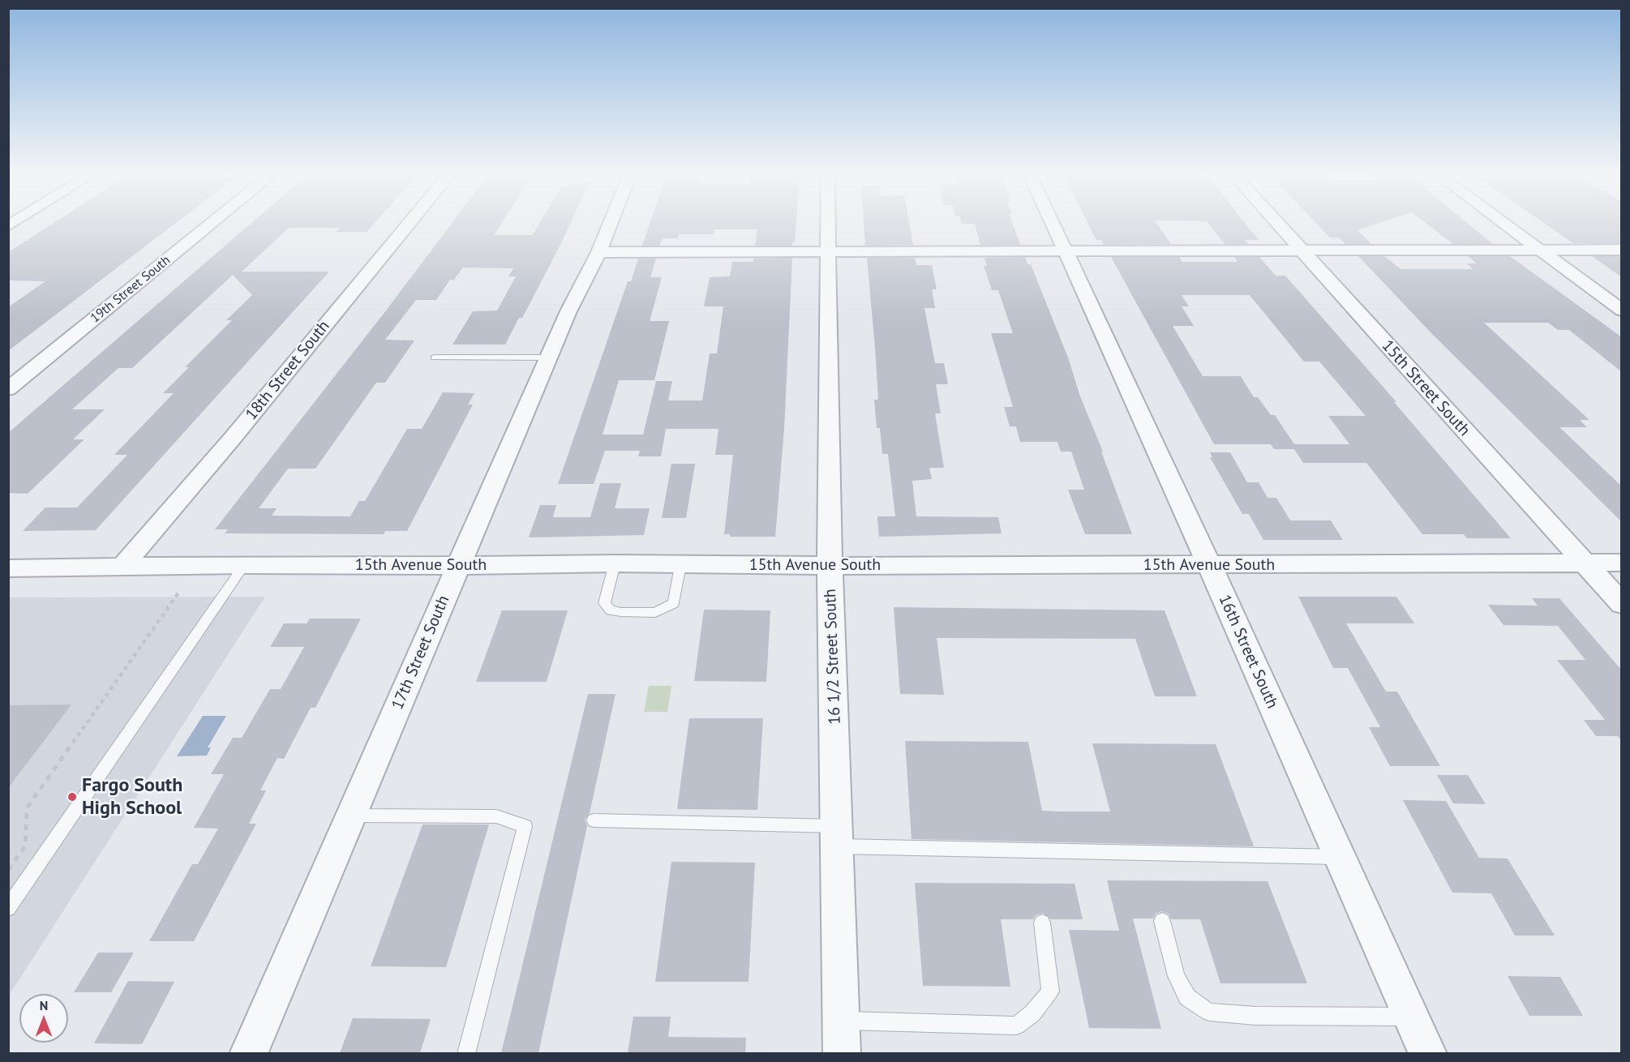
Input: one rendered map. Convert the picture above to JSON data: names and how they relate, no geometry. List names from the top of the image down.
{
  "streets": {
    "street": [
      "19th Street South",
      "18th Street South",
      "15th Street South",
      "15th Avenue South",
      "16th Street South",
      "17th Street South",
      "16 1/2 Street South"
    ]
  },
  "crossings": [
    ["18th Street South", "15th Avenue South"],
    ["15th Street South", "15th Avenue South"],
    ["15th Avenue South", "16th Street South"],
    ["15th Avenue South", "17th Street South"],
    ["15th Avenue South", "16 1/2 Street South"]
  ],
  "places": ["Fargo South High School"],
  "north": "top"
}
